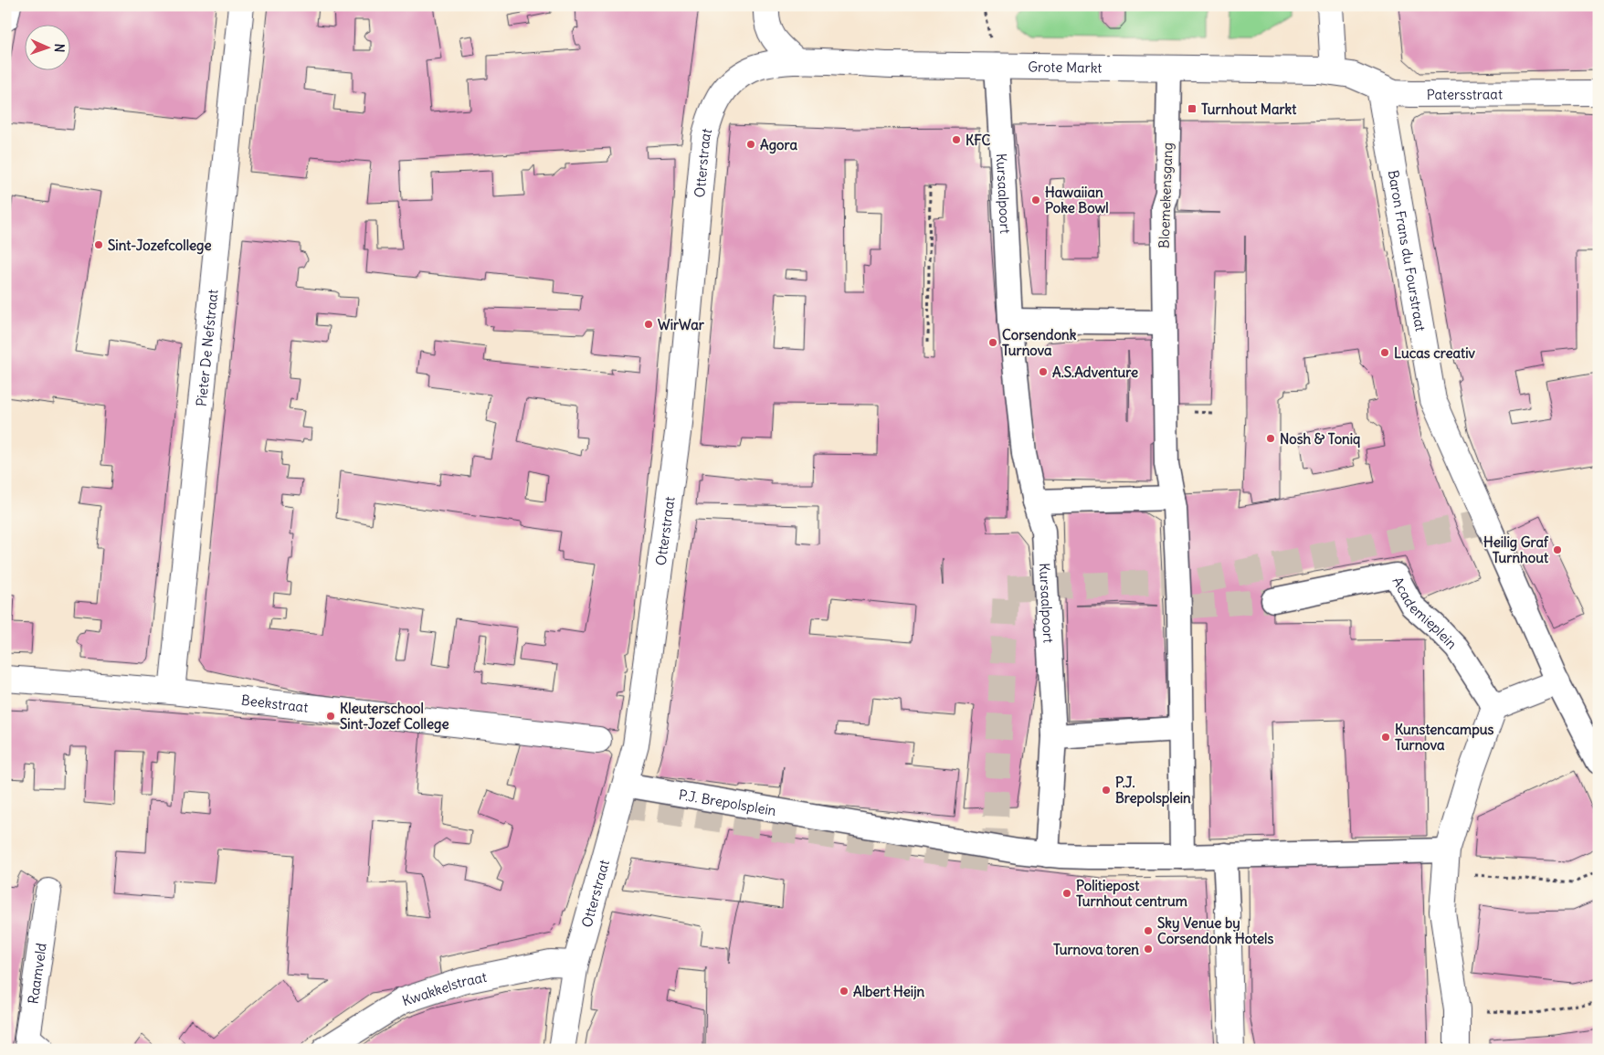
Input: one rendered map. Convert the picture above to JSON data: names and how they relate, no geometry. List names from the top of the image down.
{
  "streets": {
    "street": [
      "Grote Markt",
      "Patersstraat",
      "Otterstraat",
      "Kursaalpoort",
      "Bloemekensgang",
      "Baron Frans du Fourstraat",
      "Pieter De Nefstraat",
      "Academieplein",
      "Beekstraat",
      "P.J. Brepolsplein",
      "Raamveld",
      "Kwakkelstraat"
    ]
  },
  "crossings": [
    ["Grote Markt", "Patersstraat"],
    ["Grote Markt", "Otterstraat"],
    ["Grote Markt", "Kursaalpoort"],
    ["Grote Markt", "Bloemekensgang"],
    ["Patersstraat", "Baron Frans du Fourstraat"],
    ["Otterstraat", "P.J. Brepolsplein"],
    ["Otterstraat", "Kwakkelstraat"],
    ["Pieter De Nefstraat", "Beekstraat"]
  ],
  "places": {
    "transit": ["Turnhout Markt"],
    "other": [
      "KFC",
      "Agora",
      "Hawaiian Poke Bowl",
      "Sint-Jozefcollege",
      "WirWar",
      "Corsendonk Turnova",
      "Lucas creativ",
      "A.S.Adventure",
      "Nosh & Toniq",
      "Heilig Graf Turnhout",
      "Kleuterschool Sint-Jozef College",
      "Kunstencampus Turnova",
      "P.J. Brepolsplein",
      "Politiepost Turnhout centrum",
      "Sky Venue by Corsendonk Hotels",
      "Turnova toren",
      "Albert Heijn"
    ]
  },
  "north": "right"
}
